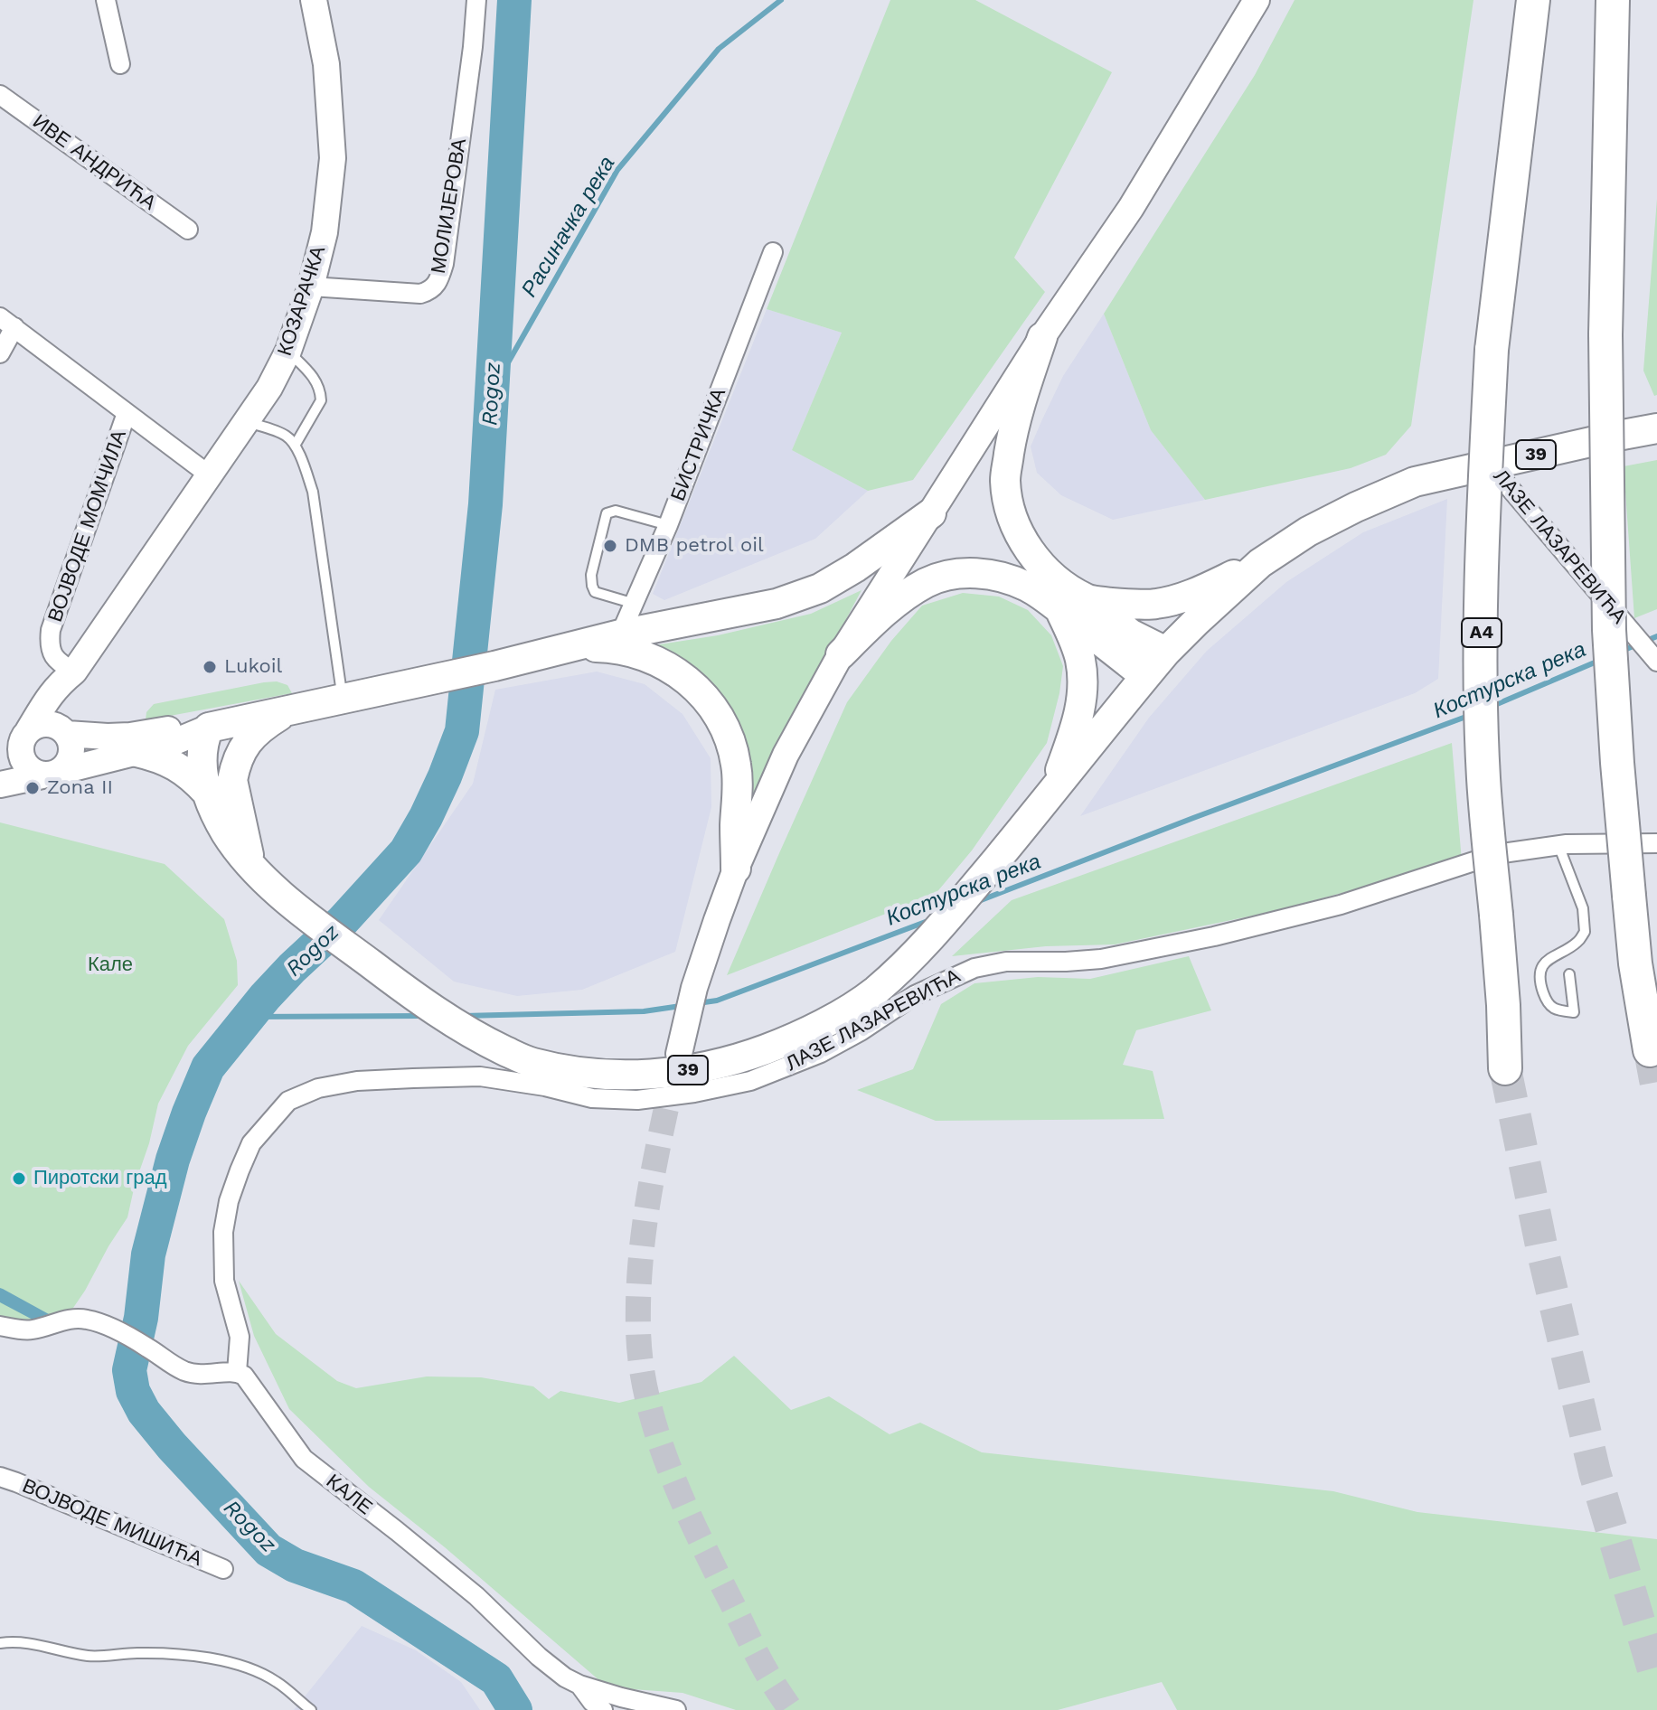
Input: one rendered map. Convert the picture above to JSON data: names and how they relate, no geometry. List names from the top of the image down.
{
  "streets": {
    "highway": ["A4"],
    "main road": ["КОЗАРАЧКА", "39"],
    "street": [
      "ИВЕ АНДРИЋА",
      "МОЛИЈЕРОВА",
      "БИСТРИЧКА",
      "ВОЈВОДЕ МОМЧИЛА",
      "ЛАЗЕ ЛАЗАРЕВИЋА",
      "КАЛЕ",
      "ВОЈВОДЕ МИШИЋА"
    ]
  },
  "crossings": [
    ["МОЛИЈЕРОВА", "КОЗАРАЧКА"],
    ["КОЗАРАЧКА", "ВОЈВОДЕ МОМЧИЛА"],
    ["39", "ЛАЗЕ ЛАЗАРЕВИЋА"],
    ["ЛАЗЕ ЛАЗАРЕВИЋА", "КАЛЕ"]
  ],
  "water": ["Расиначка река", "Rogoz", "Костурска река"],
  "parks": ["Кале"],
  "places": [
    "DMB petrol oil",
    "Lukoil",
    "Zona II",
    "Пиротски град"
  ]
}
